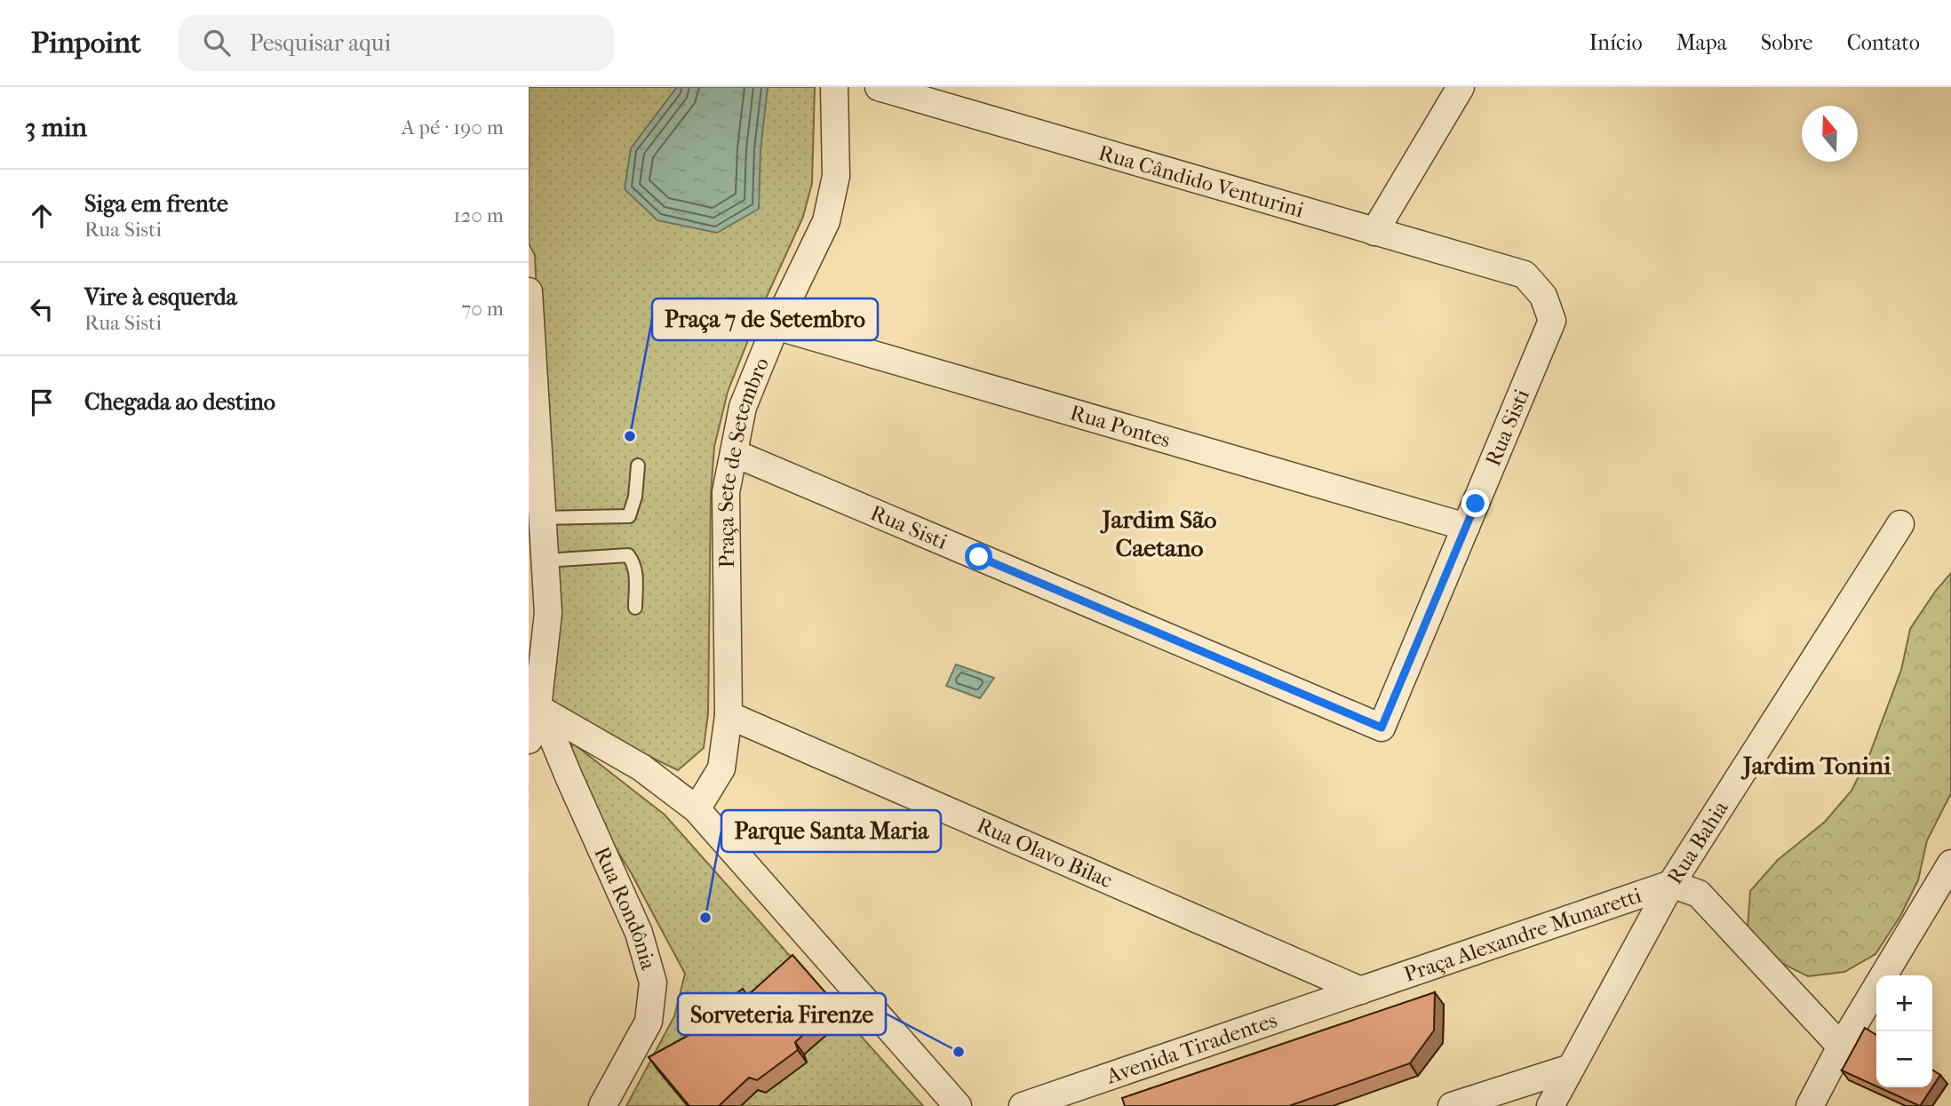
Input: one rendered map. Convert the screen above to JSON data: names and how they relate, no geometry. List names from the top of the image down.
{
  "streets": {
    "street": [
      "Rua Cândido Venturini",
      "Rua Pontes",
      "Rua Sisti",
      "Praça Sete de Setembro",
      "Rua Bahia",
      "Rua Olavo Bilac",
      "Rua Rondônia",
      "Praça Alexandre Munaretti",
      "Avenida Tiradentes"
    ]
  },
  "crossings": [
    ["Rua Cândido Venturini", "Rua Sisti"],
    ["Rua Pontes", "Rua Sisti"],
    ["Rua Pontes", "Praça Sete de Setembro"],
    ["Rua Sisti", "Praça Sete de Setembro"],
    ["Praça Sete de Setembro", "Rua Olavo Bilac"],
    ["Rua Bahia", "Praça Alexandre Munaretti"],
    ["Rua Olavo Bilac", "Praça Alexandre Munaretti"],
    ["Rua Olavo Bilac", "Avenida Tiradentes"],
    ["Praça Alexandre Munaretti", "Avenida Tiradentes"]
  ],
  "districts": ["Jardim São Caetano", "Jardim Tonini"],
  "places": ["Praça 7 de Setembro", "Parque Santa Maria", "Sorveteria Firenze"],
  "north": "top",
  "page": {
    "header": "Pinpoint",
    "search": "Pesquisar aqui",
    "nav": [
      "Início",
      "Mapa",
      "Sobre",
      "Contato"
    ],
    "heading": ["3 min", "A pé · 190 m"],
    "list": [
      ["Siga em frente", "Rua Sisti", "120 m"],
      ["Vire à esquerda", "Rua Sisti", "70 m"],
      "Chegada ao destino"
    ],
    "map_buttons": ["+", "−"]
  }
}
